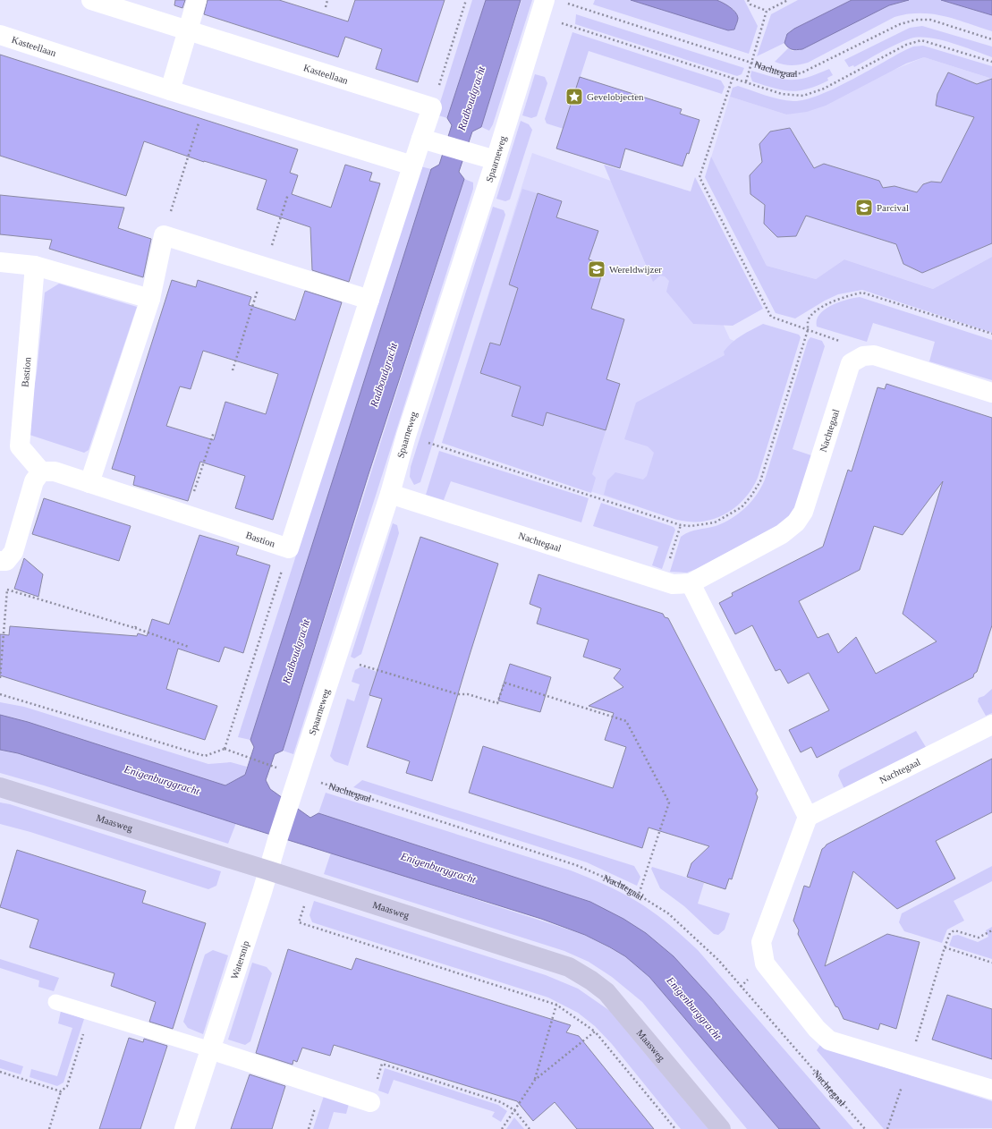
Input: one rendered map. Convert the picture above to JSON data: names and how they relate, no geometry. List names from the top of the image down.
{
  "streets": {
    "street": [
      "Kasteellaan",
      "Nachtegaal",
      "Spaarneweg",
      "Bastion",
      "Maasweg",
      "Watersnip"
    ]
  },
  "crossings": [
    ["Nachtegaal", "Spaarneweg"],
    ["Spaarneweg", "Maasweg"],
    ["Spaarneweg", "Watersnip"],
    ["Maasweg", "Watersnip"]
  ],
  "water": ["Radboudgracht", "Enigenburggracht"],
  "places": {
    "place": ["Gevelobjecten"],
    "school or university": ["Parcival", "Wereldwijzer"]
  }
}
